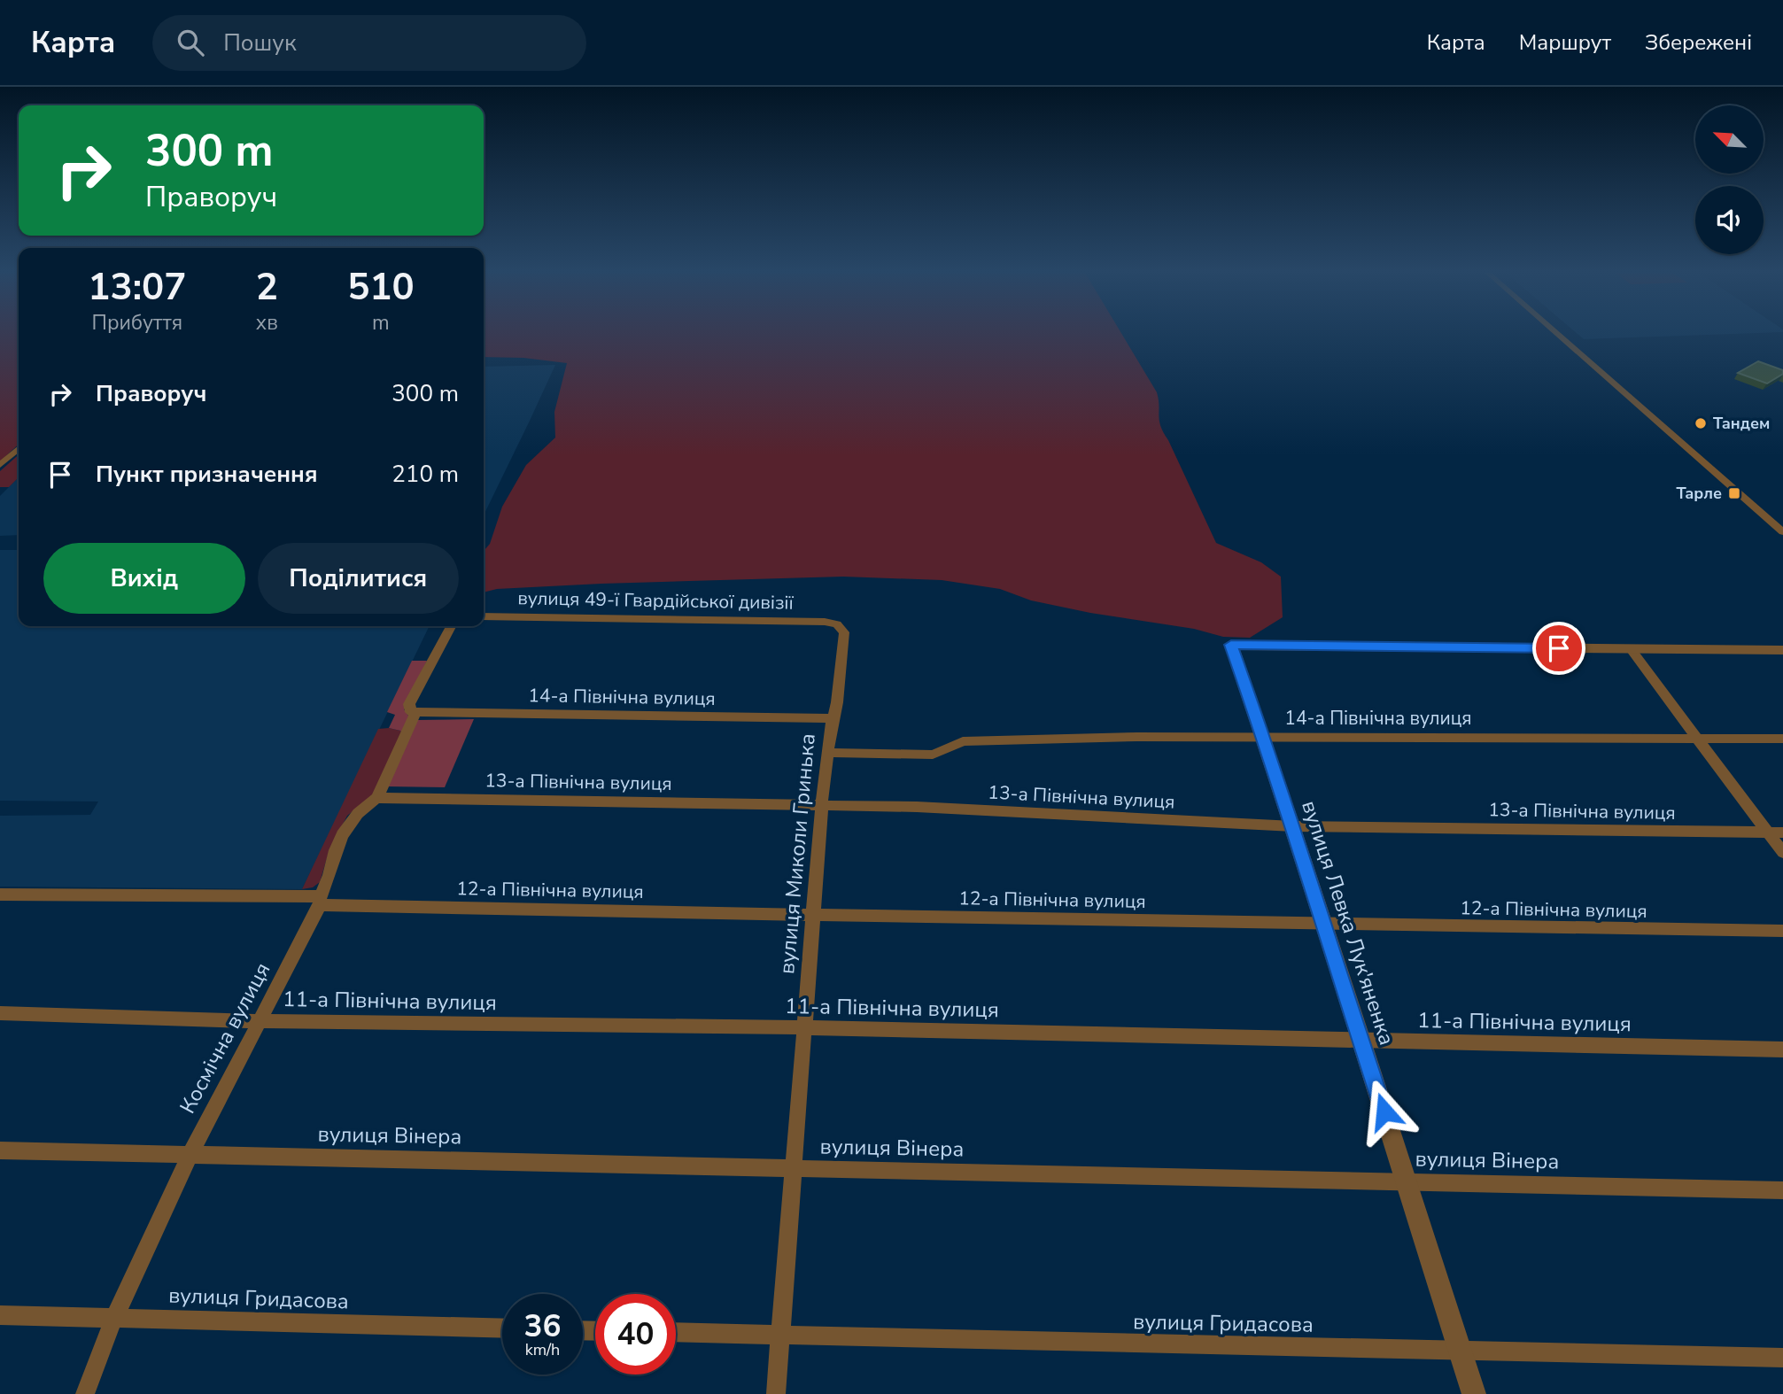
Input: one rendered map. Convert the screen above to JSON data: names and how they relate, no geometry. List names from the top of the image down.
{
  "streets": {
    "street": [
      "вулиця 49-ї Гвардійської дивізії",
      "14-а Північна вулиця",
      "13-а Північна вулиця",
      "вулиця Миколи Гринька",
      "12-а Північна вулиця",
      "вулиця Левка Лук'яненка",
      "11-а Північна вулиця",
      "Космічна вулиця",
      "вулиця Вінера",
      "вулиця Гридасова"
    ]
  },
  "crossings": [
    ["вулиця 49-ї Гвардійської дивізії", "вулиця Миколи Гринька"],
    ["14-а Північна вулиця", "вулиця Миколи Гринька"],
    ["14-а Північна вулиця", "вулиця Левка Лук'яненка"],
    ["14-а Північна вулиця", "Космічна вулиця"],
    ["13-а Північна вулиця", "вулиця Миколи Гринька"],
    ["13-а Північна вулиця", "вулиця Левка Лук'яненка"],
    ["13-а Північна вулиця", "Космічна вулиця"],
    ["вулиця Миколи Гринька", "12-а Північна вулиця"],
    ["вулиця Миколи Гринька", "11-а Північна вулиця"],
    ["вулиця Миколи Гринька", "вулиця Вінера"],
    ["вулиця Миколи Гринька", "вулиця Гридасова"],
    ["12-а Північна вулиця", "вулиця Левка Лук'яненка"],
    ["12-а Північна вулиця", "Космічна вулиця"],
    ["вулиця Левка Лук'яненка", "11-а Північна вулиця"],
    ["вулиця Левка Лук'яненка", "вулиця Вінера"],
    ["вулиця Левка Лук'яненка", "вулиця Гридасова"],
    ["11-а Північна вулиця", "Космічна вулиця"],
    ["Космічна вулиця", "вулиця Вінера"],
    ["Космічна вулиця", "вулиця Гридасова"]
  ],
  "places": {
    "other": ["Тандем"],
    "transit": ["Тарле"]
  },
  "north": "top left",
  "page": {
    "header": "Карта",
    "search": "Пошук",
    "nav": ["Карта", "Маршрут", "Збережені"],
    "turn": ["300 m", "Праворуч"],
    "eta": [
      "13:07",
      "Прибуття",
      "2",
      "хв",
      "510",
      "m"
    ],
    "list": [
      {
        "name": "Праворуч",
        "value": "300 m"
      },
      {
        "name": "Пункт призначення",
        "value": "210 m"
      }
    ],
    "buttons": ["Вихід", "Поділитися"],
    "speed": "36 km/h",
    "limit": "40"
  }
}
